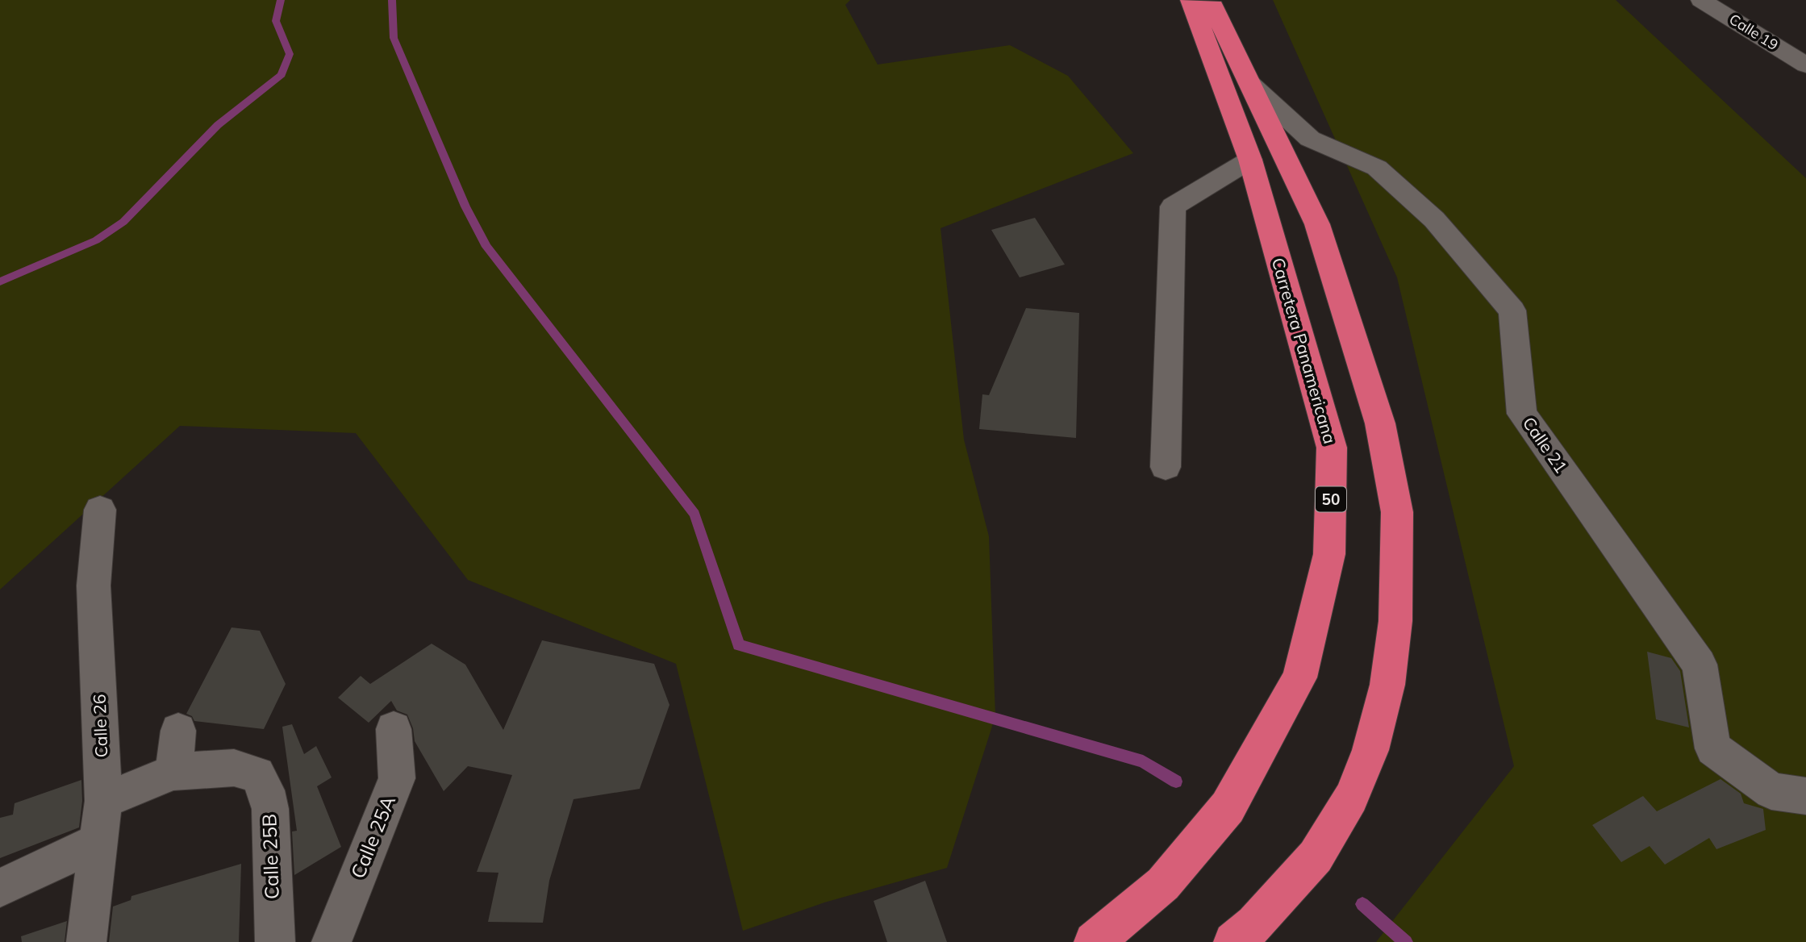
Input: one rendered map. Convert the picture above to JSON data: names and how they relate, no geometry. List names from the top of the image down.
{
  "streets": {
    "highway": ["Carretera Panamericana", "50"],
    "street": [
      "Calle 19",
      "Calle 21",
      "Calle 26",
      "Calle 25A",
      "Calle 25B"
    ]
  }
}
